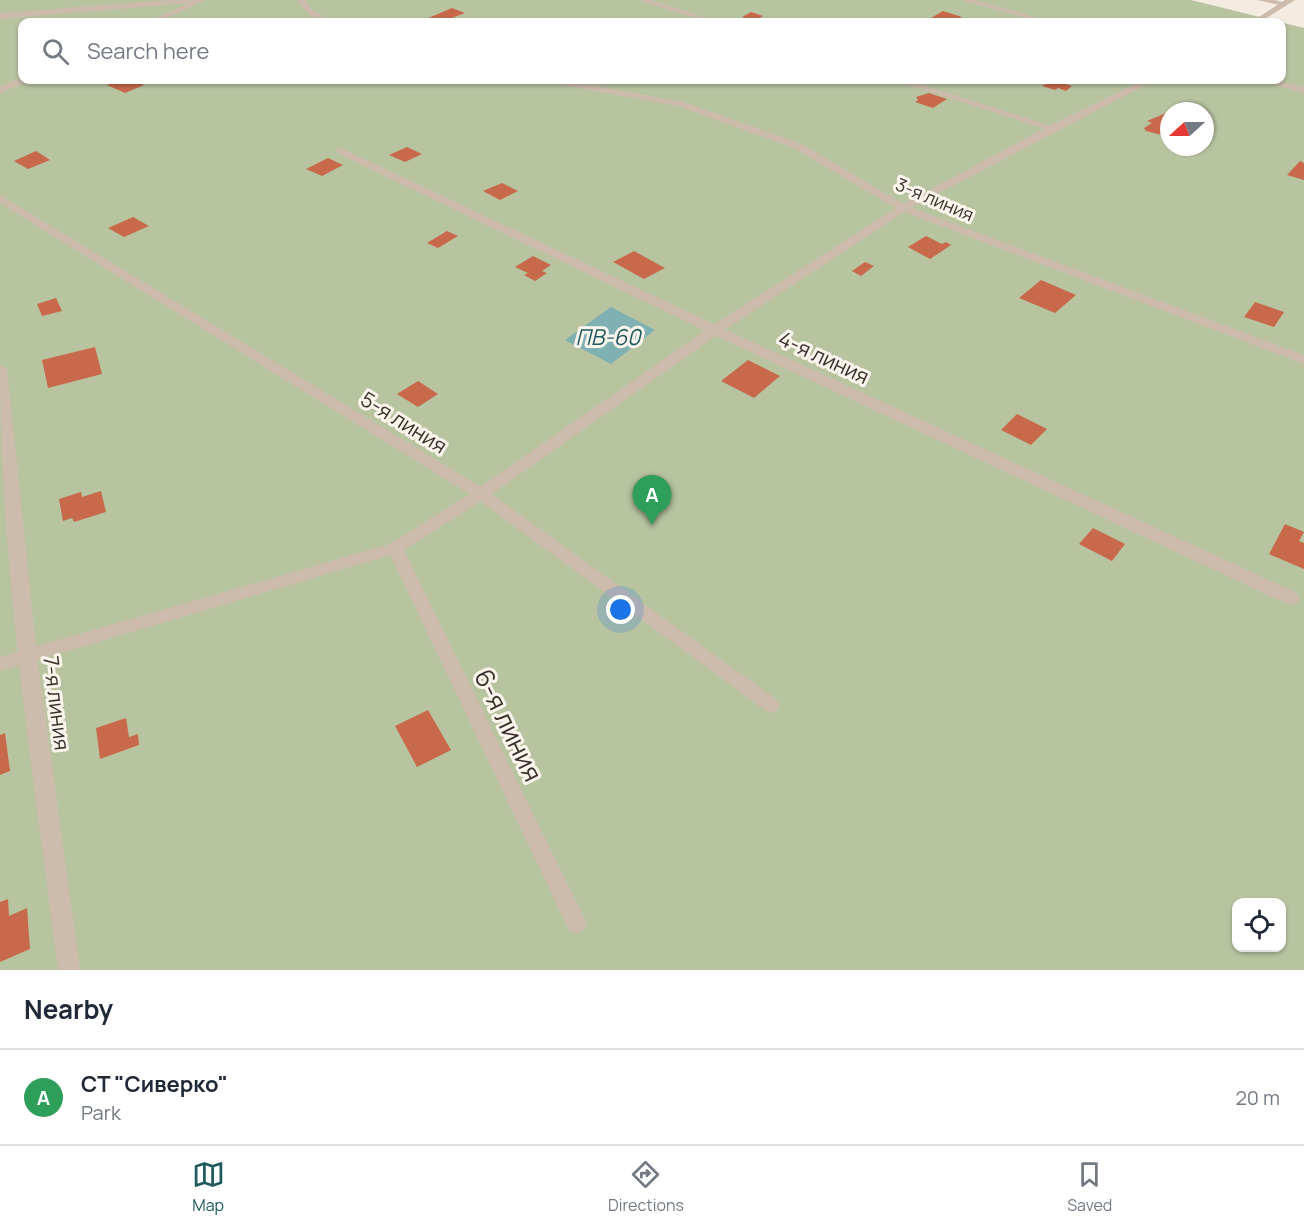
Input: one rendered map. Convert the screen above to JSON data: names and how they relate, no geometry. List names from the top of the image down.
{
  "streets": {
    "street": [
      "3-я линия",
      "4-я линия",
      "5-я линия",
      "7-я линия",
      "6-я линия"
    ]
  },
  "water": ["ПВ-60"],
  "north": "left",
  "page": {
    "search": "Search here",
    "pins": "A",
    "heading": "Nearby",
    "list": [
      {
        "mark": "A",
        "name": "СТ \"Сиверко\"",
        "note": "Park",
        "value": "20 m"
      }
    ],
    "nav": ["Map", "Directions", "Saved"]
  }
}
